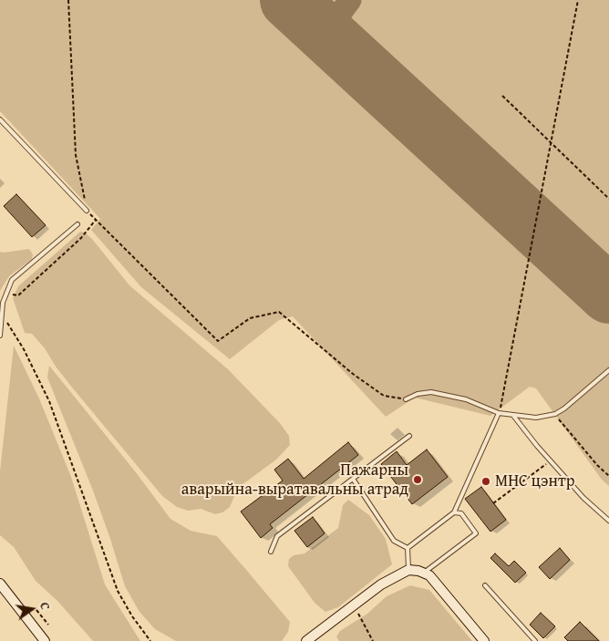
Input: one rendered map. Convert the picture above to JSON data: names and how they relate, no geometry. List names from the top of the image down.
{
  "places": ["Пажарны аварыйна-выратавальны атрад", "МНС цэнтр"],
  "north": "right"
}
